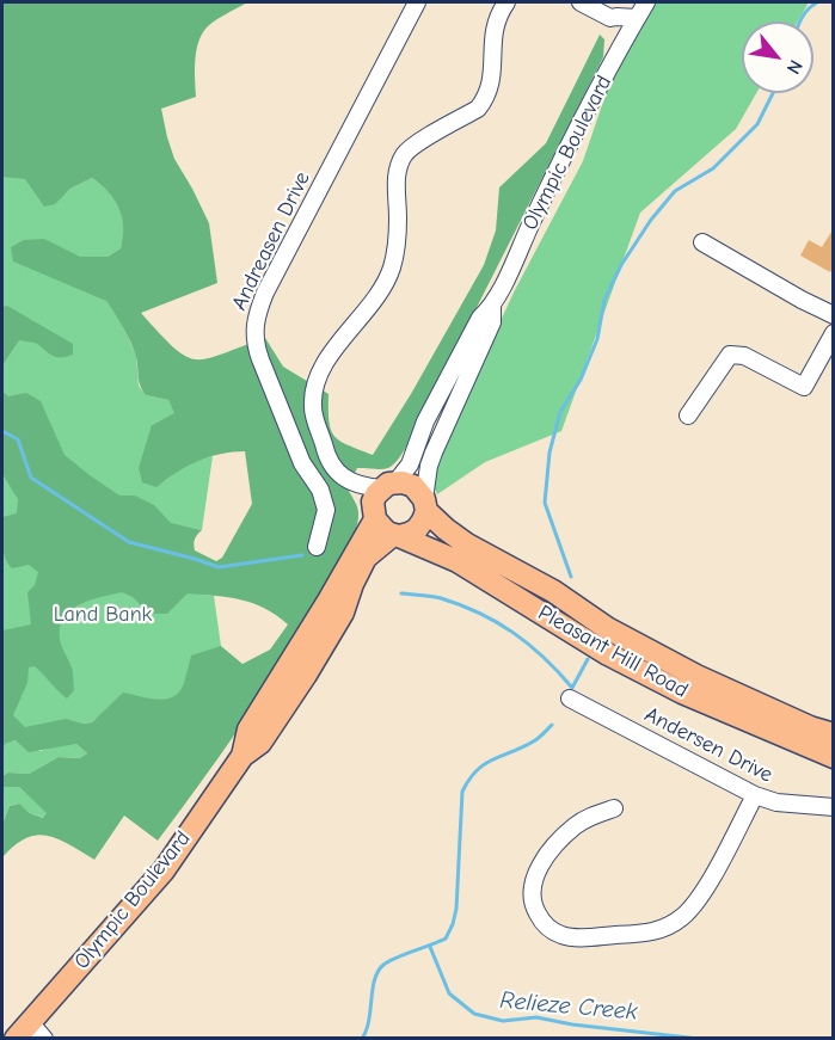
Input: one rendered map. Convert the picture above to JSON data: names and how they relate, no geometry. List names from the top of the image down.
{
  "streets": {
    "main road": ["Olympic Boulevard", "Pleasant Hill Road"],
    "street": ["Andreasen Drive", "Andersen Drive"]
  },
  "crossings": [
    ["Olympic Boulevard", "Pleasant Hill Road"]
  ],
  "water": ["Relieze Creek"],
  "parks": ["Land Bank"],
  "north": "bottom right"
}
